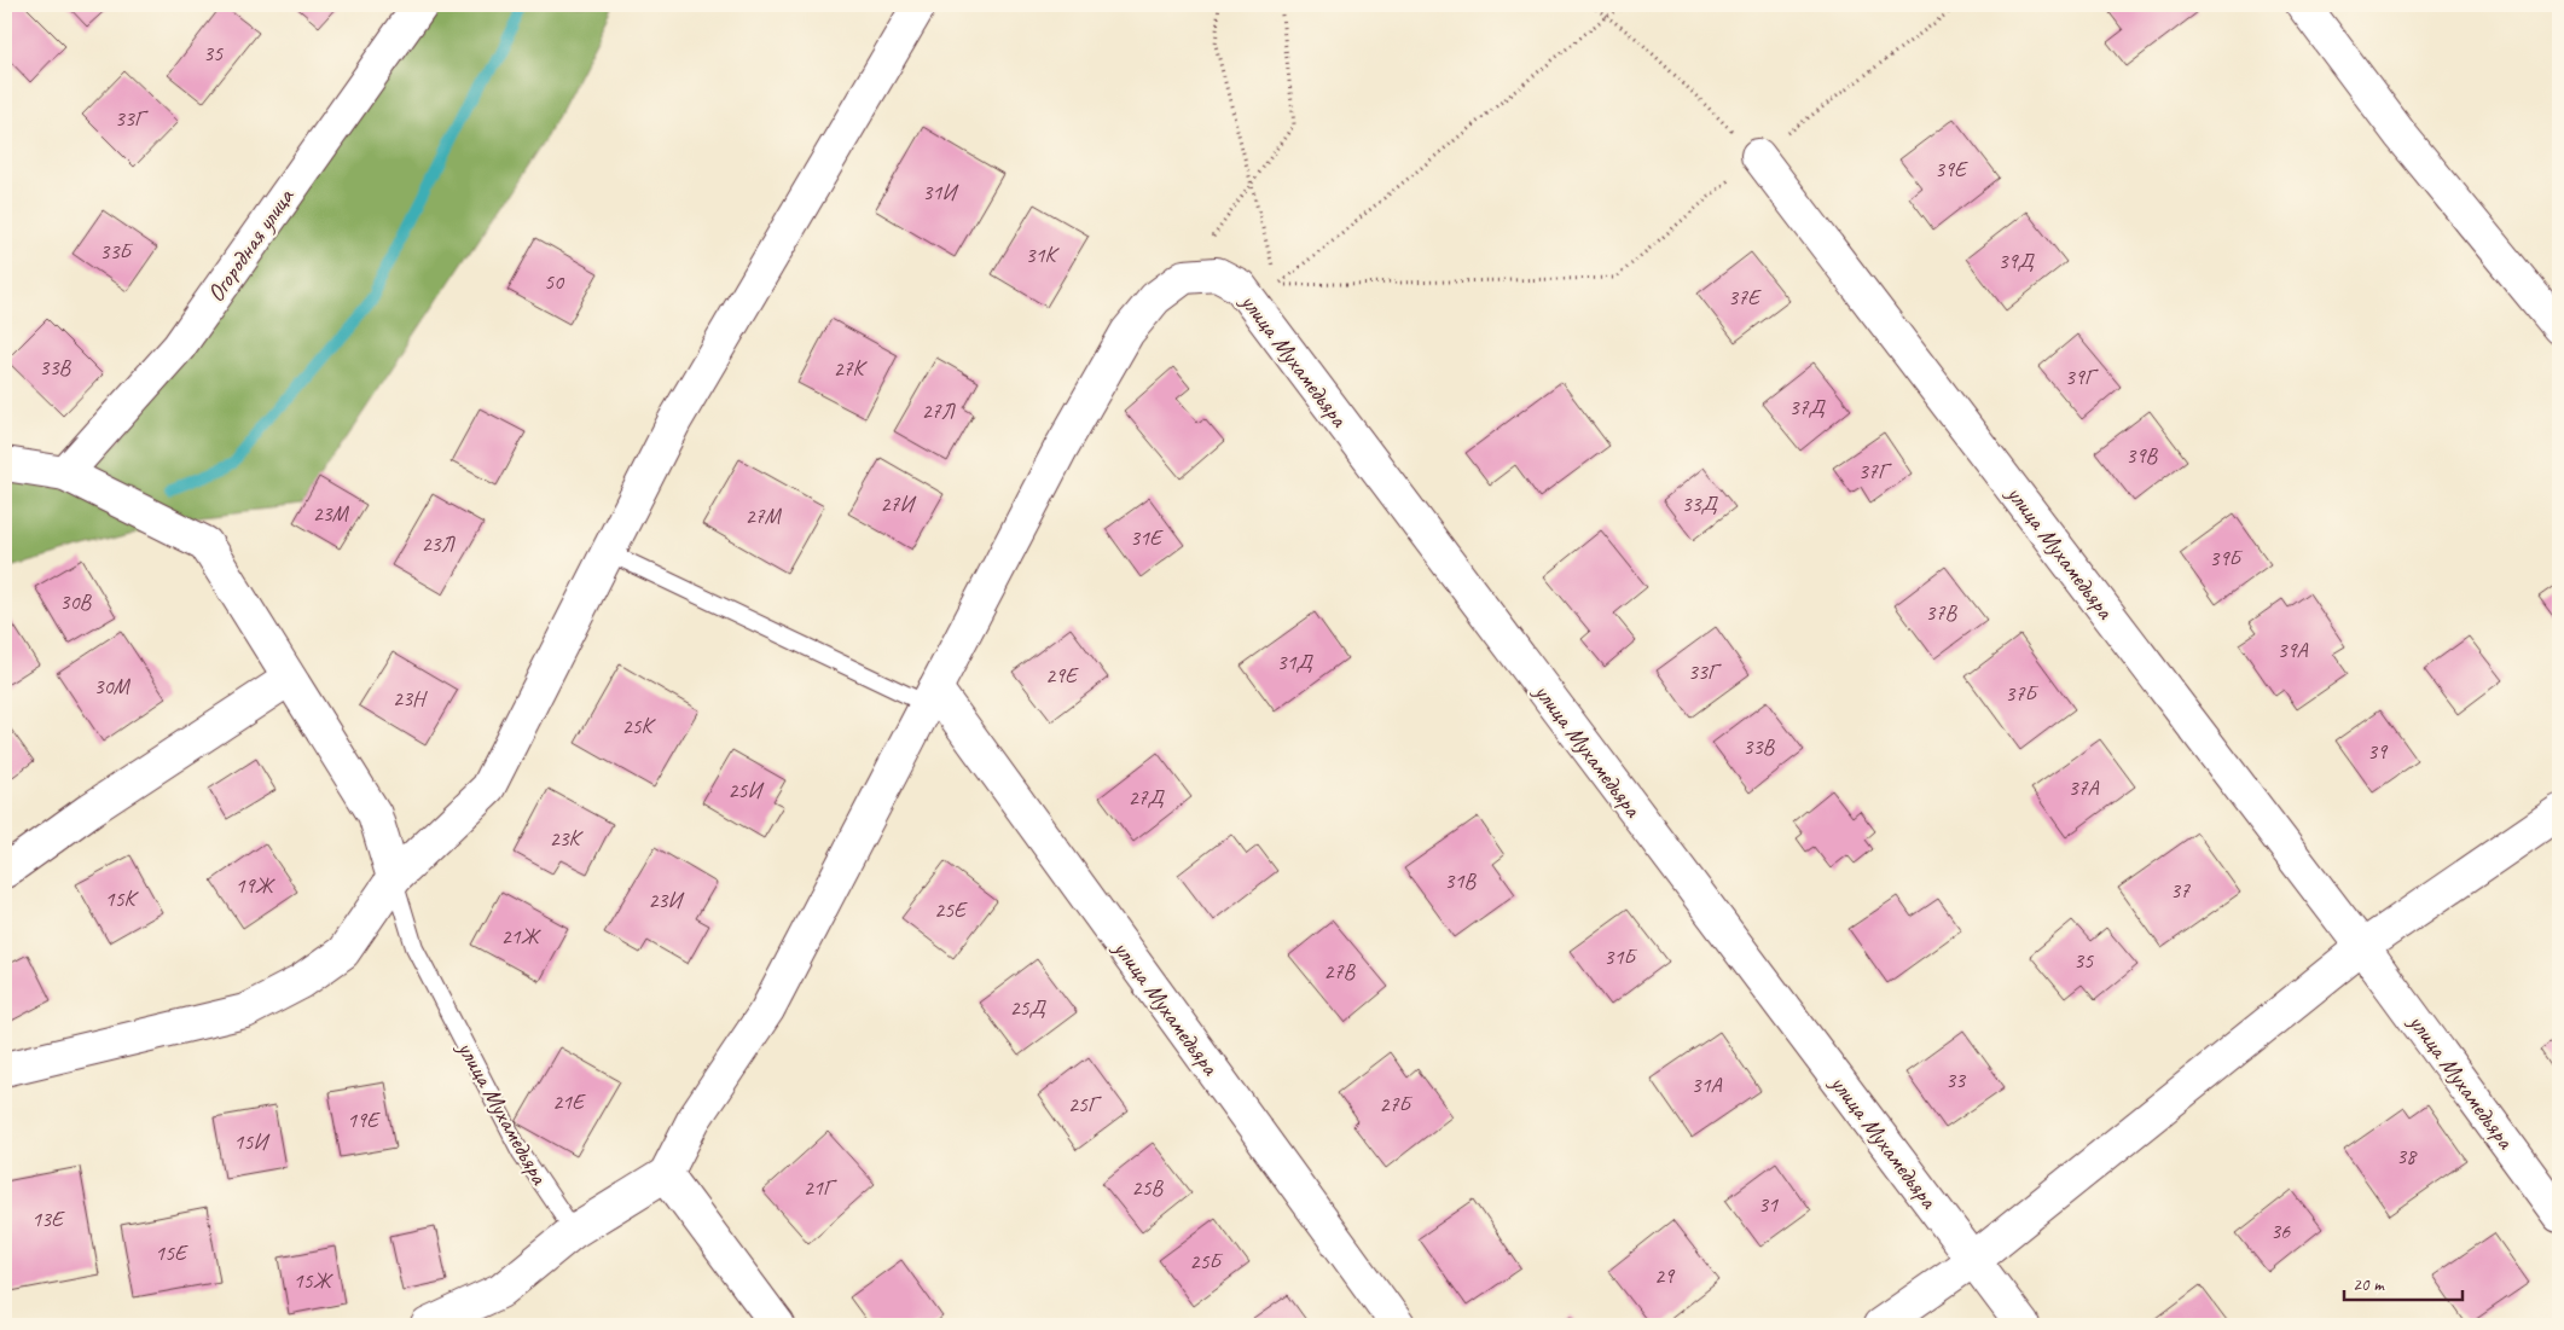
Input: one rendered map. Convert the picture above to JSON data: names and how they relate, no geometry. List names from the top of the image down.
{
  "streets": {
    "street": ["Огородная улица", "улица Мухамедьяра"]
  },
  "crossings": [
    ["Огородная улица", "улица Мухамедьяра"]
  ],
  "house_numbers": [
    "35",
    "33Г",
    "39Е",
    "31И",
    "33Б",
    "31К",
    "39Д",
    "50",
    "37Е",
    "33В",
    "27К",
    "39Г",
    "37Д",
    "27Л",
    "39В",
    "37Г",
    "27И",
    "33Д",
    "23М",
    "27М",
    "31Е",
    "23Л",
    "39Б",
    "30В",
    "37В",
    "39А",
    "31Д",
    "33Г",
    "29Е",
    "30М",
    "37Б",
    "23Н",
    "25К",
    "33В",
    "39",
    "37А",
    "25И",
    "27Д",
    "23К",
    "31В",
    "19Ж",
    "37",
    "15К",
    "23И",
    "25Е",
    "21Ж",
    "31Б",
    "35",
    "27В",
    "25Д",
    "33",
    "31А",
    "21Е",
    "25Г",
    "27Б",
    "19Е",
    "15И",
    "38",
    "21Г",
    "25В",
    "31",
    "13Е",
    "36",
    "15Е",
    "25Б",
    "29",
    "15Ж"
  ],
  "scale_bar": "20 m"
}
